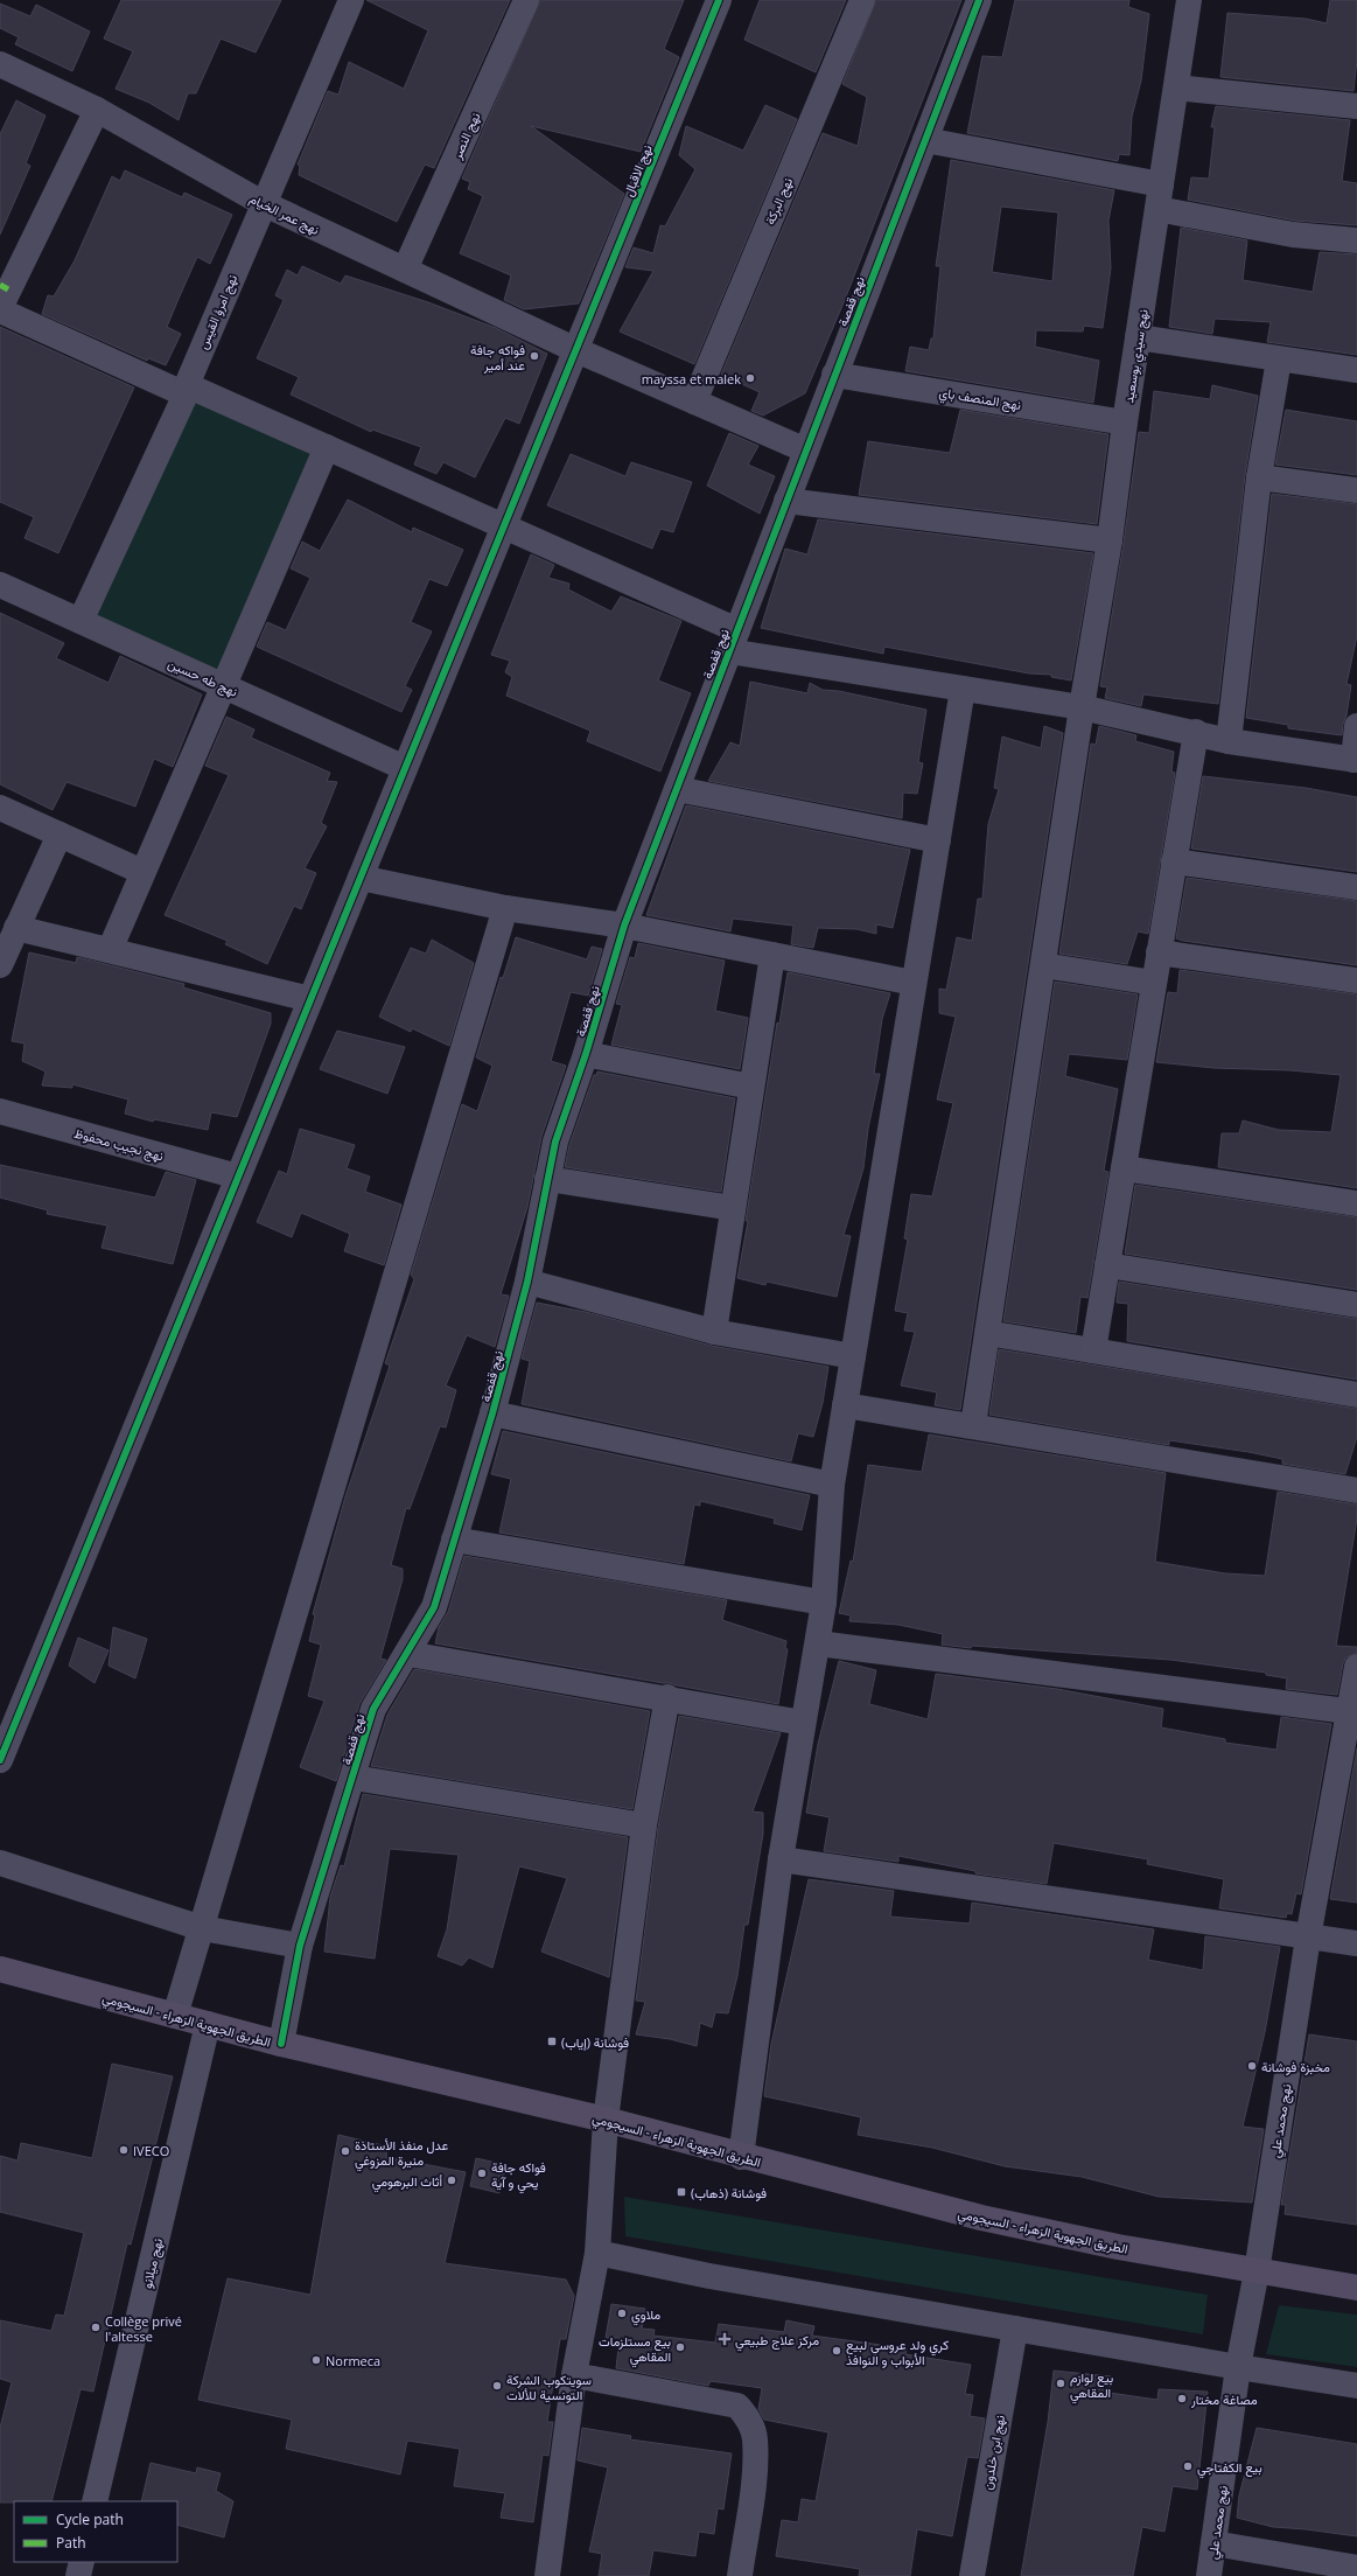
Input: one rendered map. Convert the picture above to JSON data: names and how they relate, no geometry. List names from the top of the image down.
{
  "streets": {
    "main road": ["الطريق الجهوية الزهراء - السيجومي"],
    "street": [
      "نهج النصر",
      "نهج الاقبال",
      "نهج البركة",
      "نهج عمر الخيام",
      "نهج قفصة",
      "نهج امرؤ القيس",
      "نهج سيدي بوسعيد",
      "نهج المنصف باي",
      "نهج طه حسين",
      "نهج نجيب محفوظ",
      "نهج محمد علي",
      "نهج ميلانو",
      "نهج ابن خلدون"
    ]
  },
  "crossings": [
    ["نهج النصر", "نهج عمر الخيام"],
    ["نهج الاقبال", "نهج عمر الخيام"],
    ["نهج الاقبال", "نهج طه حسين"],
    ["نهج الاقبال", "نهج نجيب محفوظ"],
    ["نهج البركة", "نهج عمر الخيام"],
    ["نهج عمر الخيام", "نهج قفصة"],
    ["نهج عمر الخيام", "نهج امرؤ القيس"],
    ["نهج قفصة", "نهج المنصف باي"],
    ["نهج قفصة", "الطريق الجهوية الزهراء - السيجومي"],
    ["نهج امرؤ القيس", "نهج طه حسين"],
    ["نهج سيدي بوسعيد", "نهج المنصف باي"],
    ["الطريق الجهوية الزهراء - السيجومي", "نهج محمد علي"],
    ["الطريق الجهوية الزهراء - السيجومي", "نهج ميلانو"]
  ],
  "places": {
    "other": [
      "فواكه جافة عند أمير",
      "mayssa et malek",
      "مخبزة فوشانة",
      "IVECO",
      "عدل منفذ الأستاذة منيرة المزوغي",
      "فواكه جافة يحي و آية",
      "أثاث البرهومي",
      "ملاوي",
      "Collège privé l'altesse",
      "بيع مستلزمات المقاهي",
      "كري ولد عروسي لبيع الأبواب و النوافذ",
      "Normeca",
      "بيع لوازم المقاهي",
      "سويتكوب الشركة التونسية للألات",
      "مصاغة مختار",
      "بيع الكفتاجي"
    ],
    "transit": ["فوشانة (إياب)", "فوشانة (ذهاب)"],
    "health": ["مركز علاج طبيعي"]
  },
  "legend": ["Cycle path", "Path"]
}
